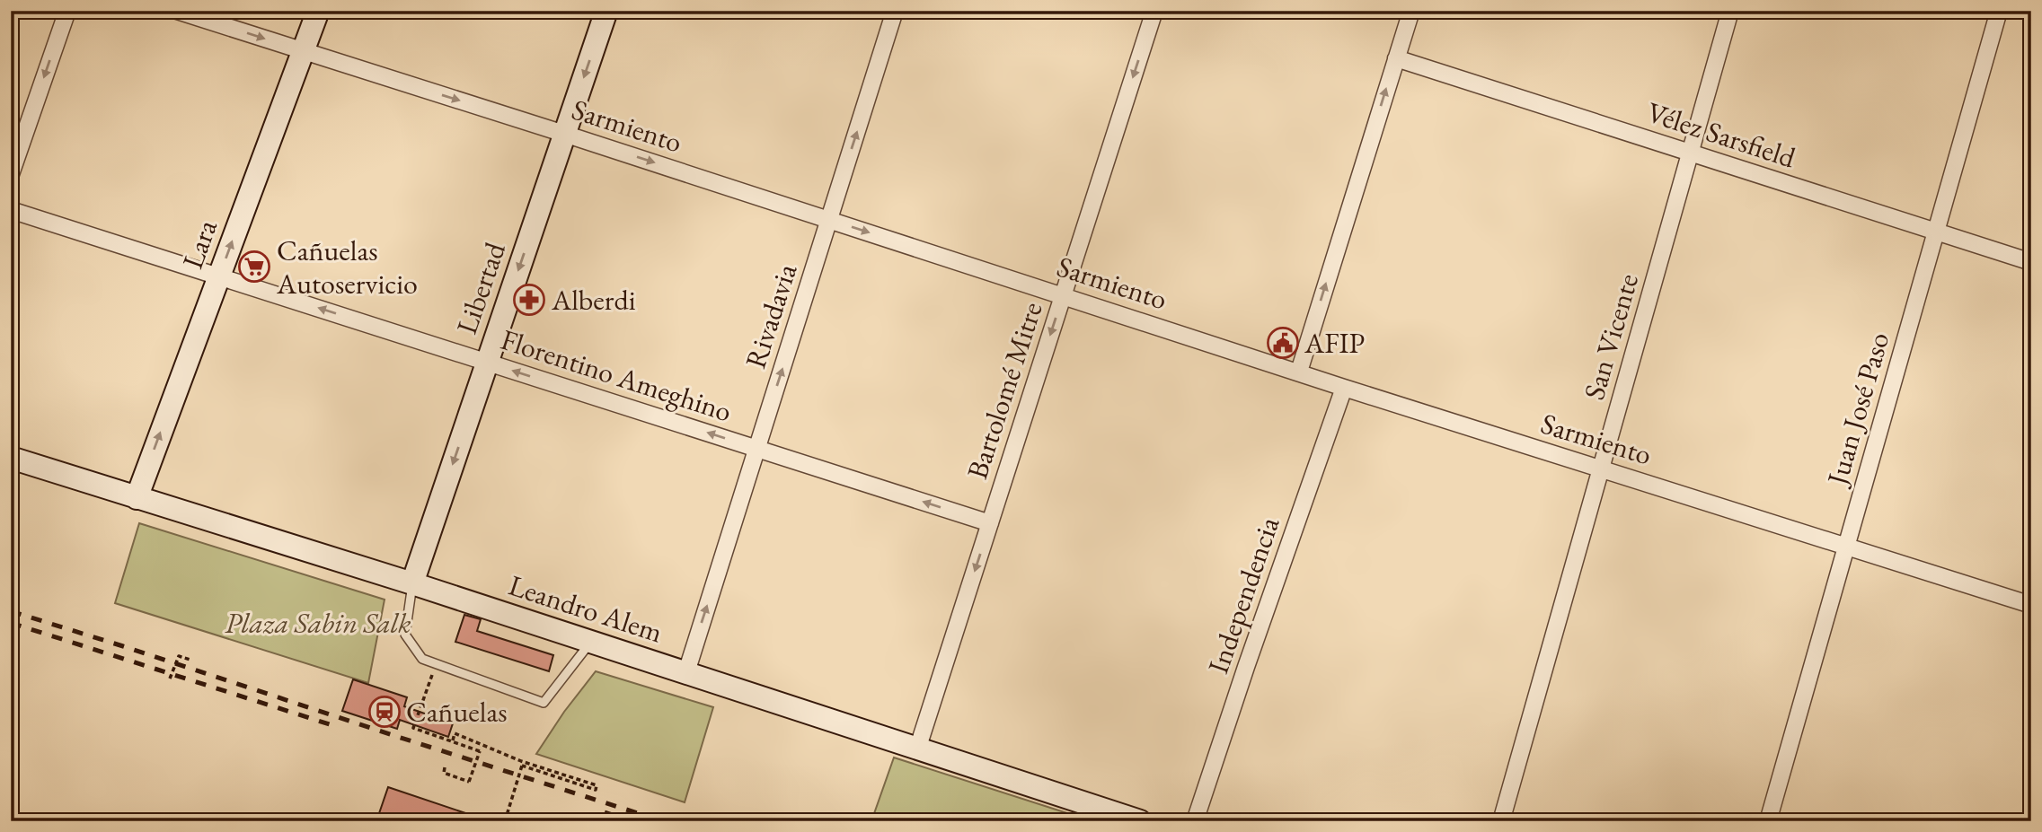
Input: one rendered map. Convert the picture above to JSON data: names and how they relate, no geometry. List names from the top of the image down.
{
  "streets": {
    "street": [
      "Sarmiento",
      "Vélez Sarsfield",
      "Lara",
      "Libertad",
      "Rivadavia",
      "San Vicente",
      "Florentino Ameghino",
      "Bartolomé Mitre",
      "Juan José Paso",
      "Independencia",
      "Leandro Alem"
    ]
  },
  "crossings": [
    ["Sarmiento", "Lara"],
    ["Sarmiento", "Libertad"],
    ["Sarmiento", "Rivadavia"],
    ["Sarmiento", "San Vicente"],
    ["Sarmiento", "Bartolomé Mitre"],
    ["Sarmiento", "Juan José Paso"],
    ["Sarmiento", "Independencia"],
    ["Vélez Sarsfield", "San Vicente"],
    ["Vélez Sarsfield", "Juan José Paso"],
    ["Lara", "Florentino Ameghino"],
    ["Lara", "Leandro Alem"],
    ["Libertad", "Florentino Ameghino"],
    ["Libertad", "Leandro Alem"],
    ["Rivadavia", "Florentino Ameghino"],
    ["Rivadavia", "Leandro Alem"],
    ["Florentino Ameghino", "Bartolomé Mitre"],
    ["Bartolomé Mitre", "Leandro Alem"]
  ],
  "one_way": [
    "Sarmiento",
    "Lara",
    "Libertad",
    "Rivadavia",
    "Florentino Ameghino",
    "Bartolomé Mitre"
  ],
  "parks": ["Plaza Sabin Salk"],
  "places": {
    "supermarket": ["Cañuelas Autoservicio"],
    "pharmacy": ["Alberdi"],
    "public building": ["AFIP"],
    "station": ["Cañuelas"]
  }
}
